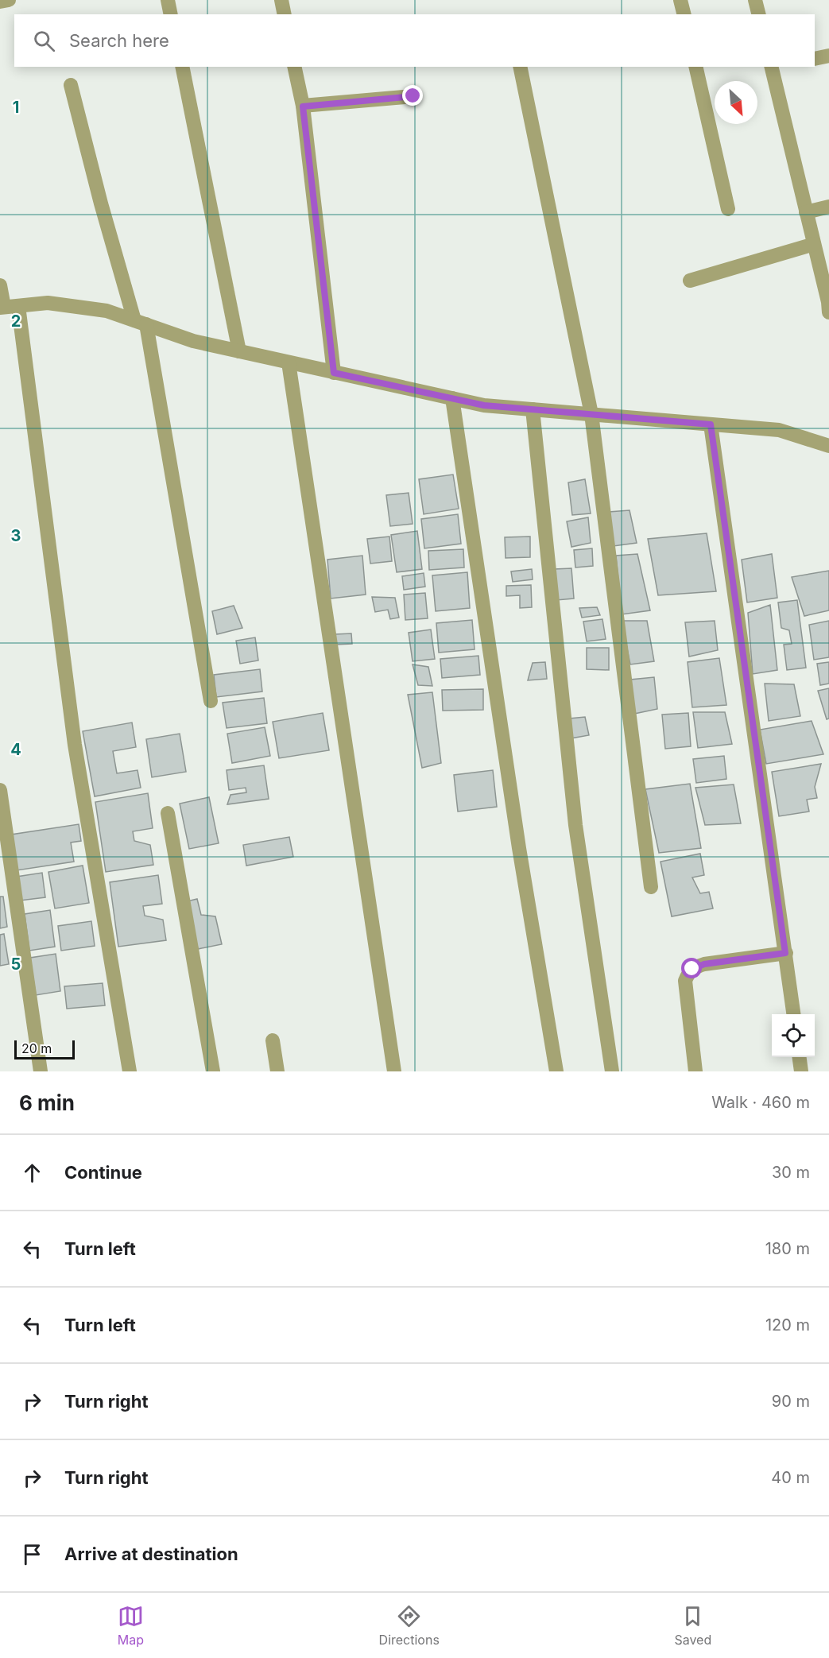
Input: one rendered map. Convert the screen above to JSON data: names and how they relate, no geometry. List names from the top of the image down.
{
  "scale_bar": "20 m",
  "north": "bottom right",
  "page": {
    "search": "Search here",
    "scale": "20 m",
    "heading": ["6 min", "Walk · 460 m"],
    "list": [
      ["Continue", "30 m"],
      ["Turn left", "180 m"],
      ["Turn left", "120 m"],
      ["Turn right", "90 m"],
      ["Turn right", "40 m"],
      "Arrive at destination"
    ],
    "nav": ["Map", "Directions", "Saved"]
  },
  "grid": {
    "rows": [
      "1",
      "2",
      "3",
      "4",
      "5"
    ]
  }
}
